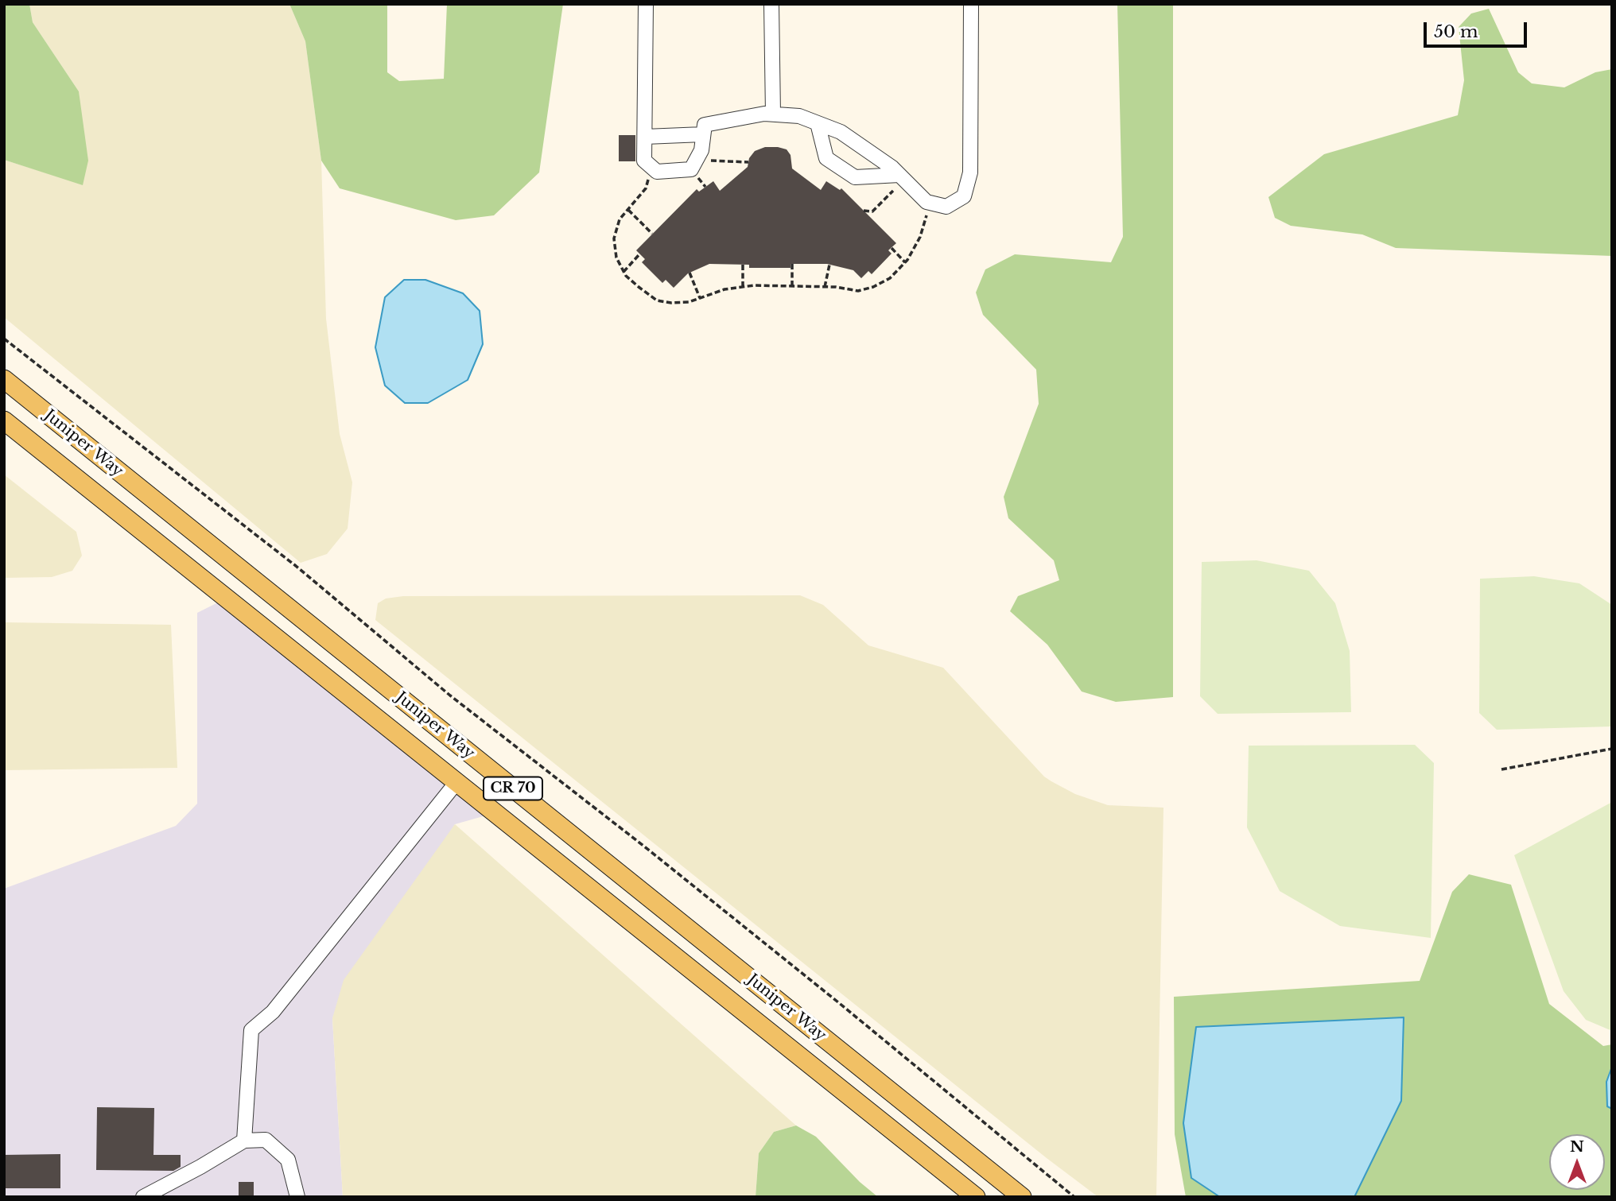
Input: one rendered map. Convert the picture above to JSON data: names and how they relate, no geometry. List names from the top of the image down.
{
  "streets": {
    "main road": ["Juniper Way", "CR 70"]
  },
  "scale_bar": "50 m",
  "north": "top"
}
